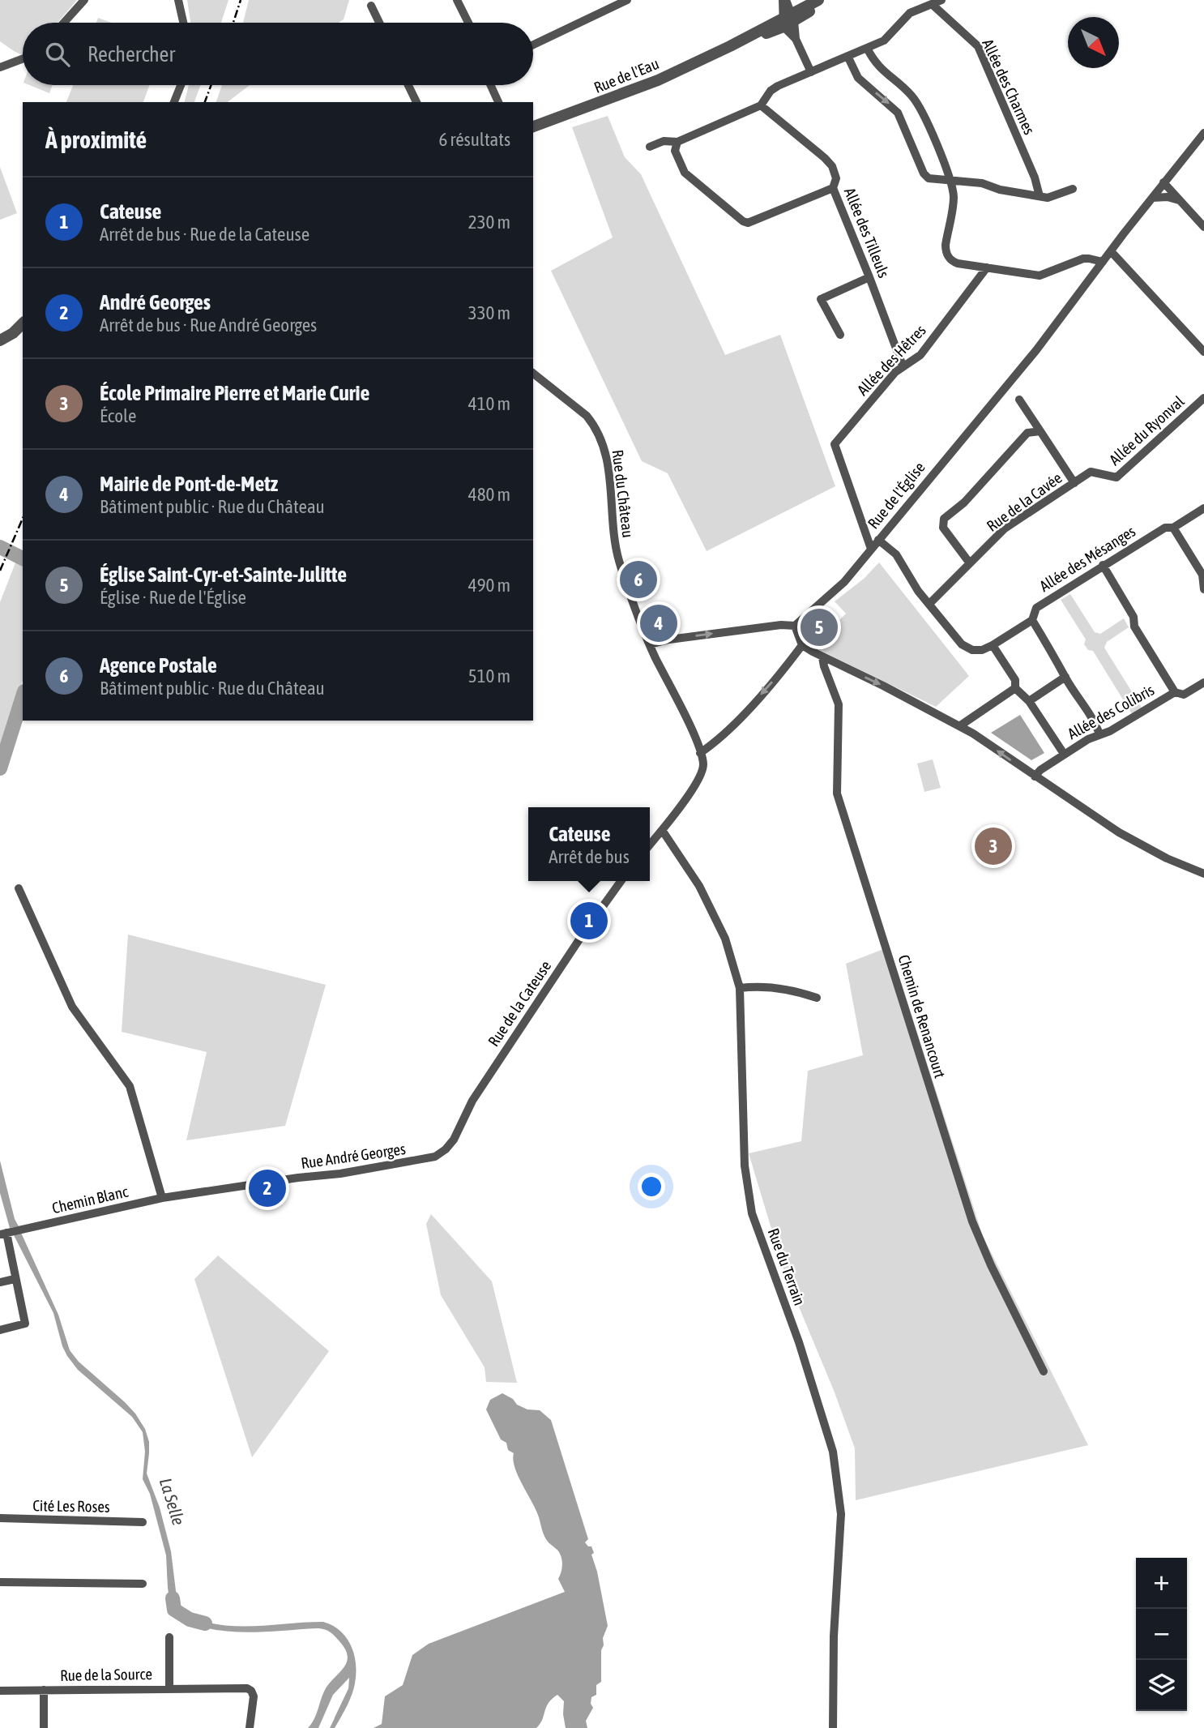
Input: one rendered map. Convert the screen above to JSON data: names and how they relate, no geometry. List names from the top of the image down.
{
  "streets": {
    "street": [
      "Rue de l'Eau",
      "Allée des Charmes",
      "Allée des Tilleuls",
      "Allée des Hêtres",
      "Allée du Ryonval",
      "Rue du Château",
      "Rue de l'Église",
      "Rue de la Cavée",
      "Allée des Mésanges",
      "Allée des Colibris",
      "Rue de la Cateuse",
      "Chemin de Renancourt",
      "Rue André Georges",
      "Chemin Blanc",
      "Rue du Terrain",
      "Cité Les Roses",
      "Rue de la Source"
    ]
  },
  "crossings": [
    ["Allée des Tilleuls", "Allée des Hêtres"],
    ["Allée des Hêtres", "Rue de l'Église"],
    ["Allée du Ryonval", "Rue de la Cavée"],
    ["Rue de l'Église", "Allée des Mésanges"],
    ["Rue de la Cavée", "Allée des Mésanges"],
    ["Rue de la Cateuse", "Rue André Georges"],
    ["Rue André Georges", "Chemin Blanc"]
  ],
  "water": ["La Selle"],
  "north": "bottom right",
  "page": {
    "search": "Rechercher",
    "heading": ["À proximité", "6 résultats"],
    "list": [
      {
        "mark": "1",
        "name": "Cateuse",
        "note": "Arrêt de bus · Rue de la Cateuse",
        "value": "230 m"
      },
      {
        "mark": "2",
        "name": "André Georges",
        "note": "Arrêt de bus · Rue André Georges",
        "value": "330 m"
      },
      {
        "mark": "3",
        "name": "École Primaire Pierre et Marie Curie",
        "note": "École",
        "value": "410 m"
      },
      {
        "mark": "4",
        "name": "Mairie de Pont-de-Metz",
        "note": "Bâtiment public · Rue du Château",
        "value": "480 m"
      },
      {
        "mark": "5",
        "name": "Église Saint-Cyr-et-Sainte-Julitte",
        "note": "Église · Rue de l'Église",
        "value": "490 m"
      },
      {
        "mark": "6",
        "name": "Agence Postale",
        "note": "Bâtiment public · Rue du Château",
        "value": "510 m"
      }
    ],
    "pins": [
      "6",
      "4",
      "5",
      "3",
      "1",
      "2"
    ],
    "popup": ["Cateuse", "Arrêt de bus"],
    "map_buttons": ["+", "−"]
  }
}
